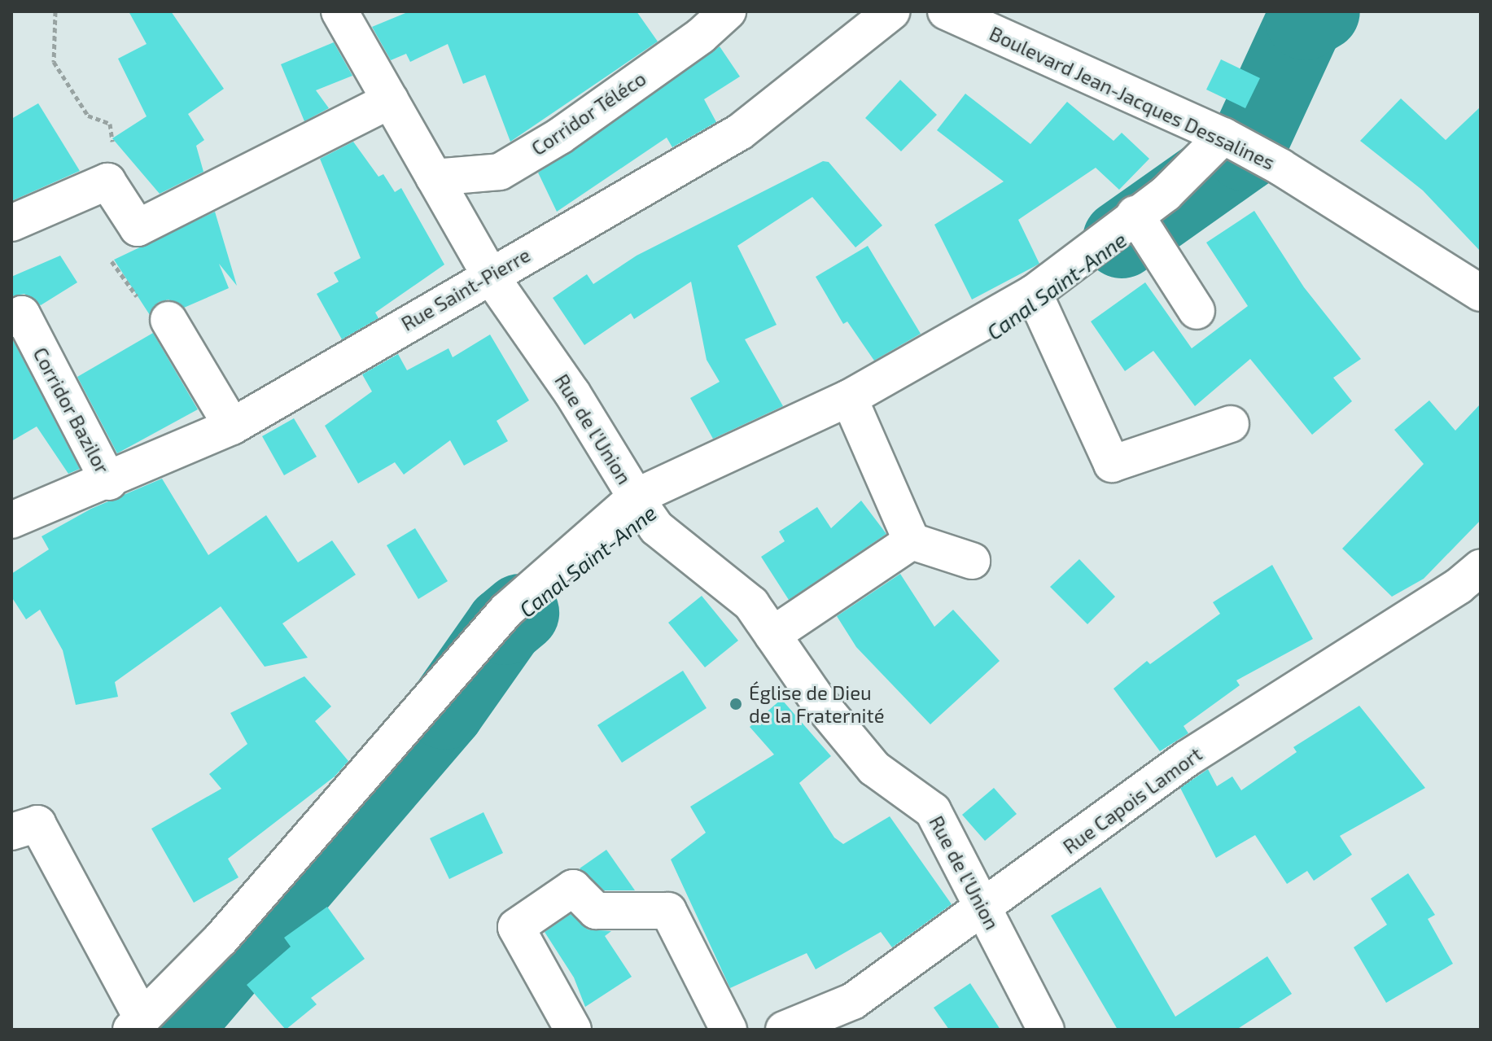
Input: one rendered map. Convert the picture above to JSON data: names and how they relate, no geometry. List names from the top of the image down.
{
  "streets": {
    "street": [
      "Boulevard Jean-Jacques Dessalines",
      "Corridor Téléco",
      "Rue Saint-Pierre",
      "Corridor Bazilor",
      "Rue de l'Union",
      "Rue Capois Lamort"
    ]
  },
  "crossings": [
    ["Corridor Téléco", "Rue de l'Union"],
    ["Rue Saint-Pierre", "Corridor Bazilor"],
    ["Rue Saint-Pierre", "Rue de l'Union"],
    ["Rue de l'Union", "Rue Capois Lamort"]
  ],
  "water": ["Canal Saint-Anne"],
  "places": ["Église de Dieu de la Fraternité"]
}
